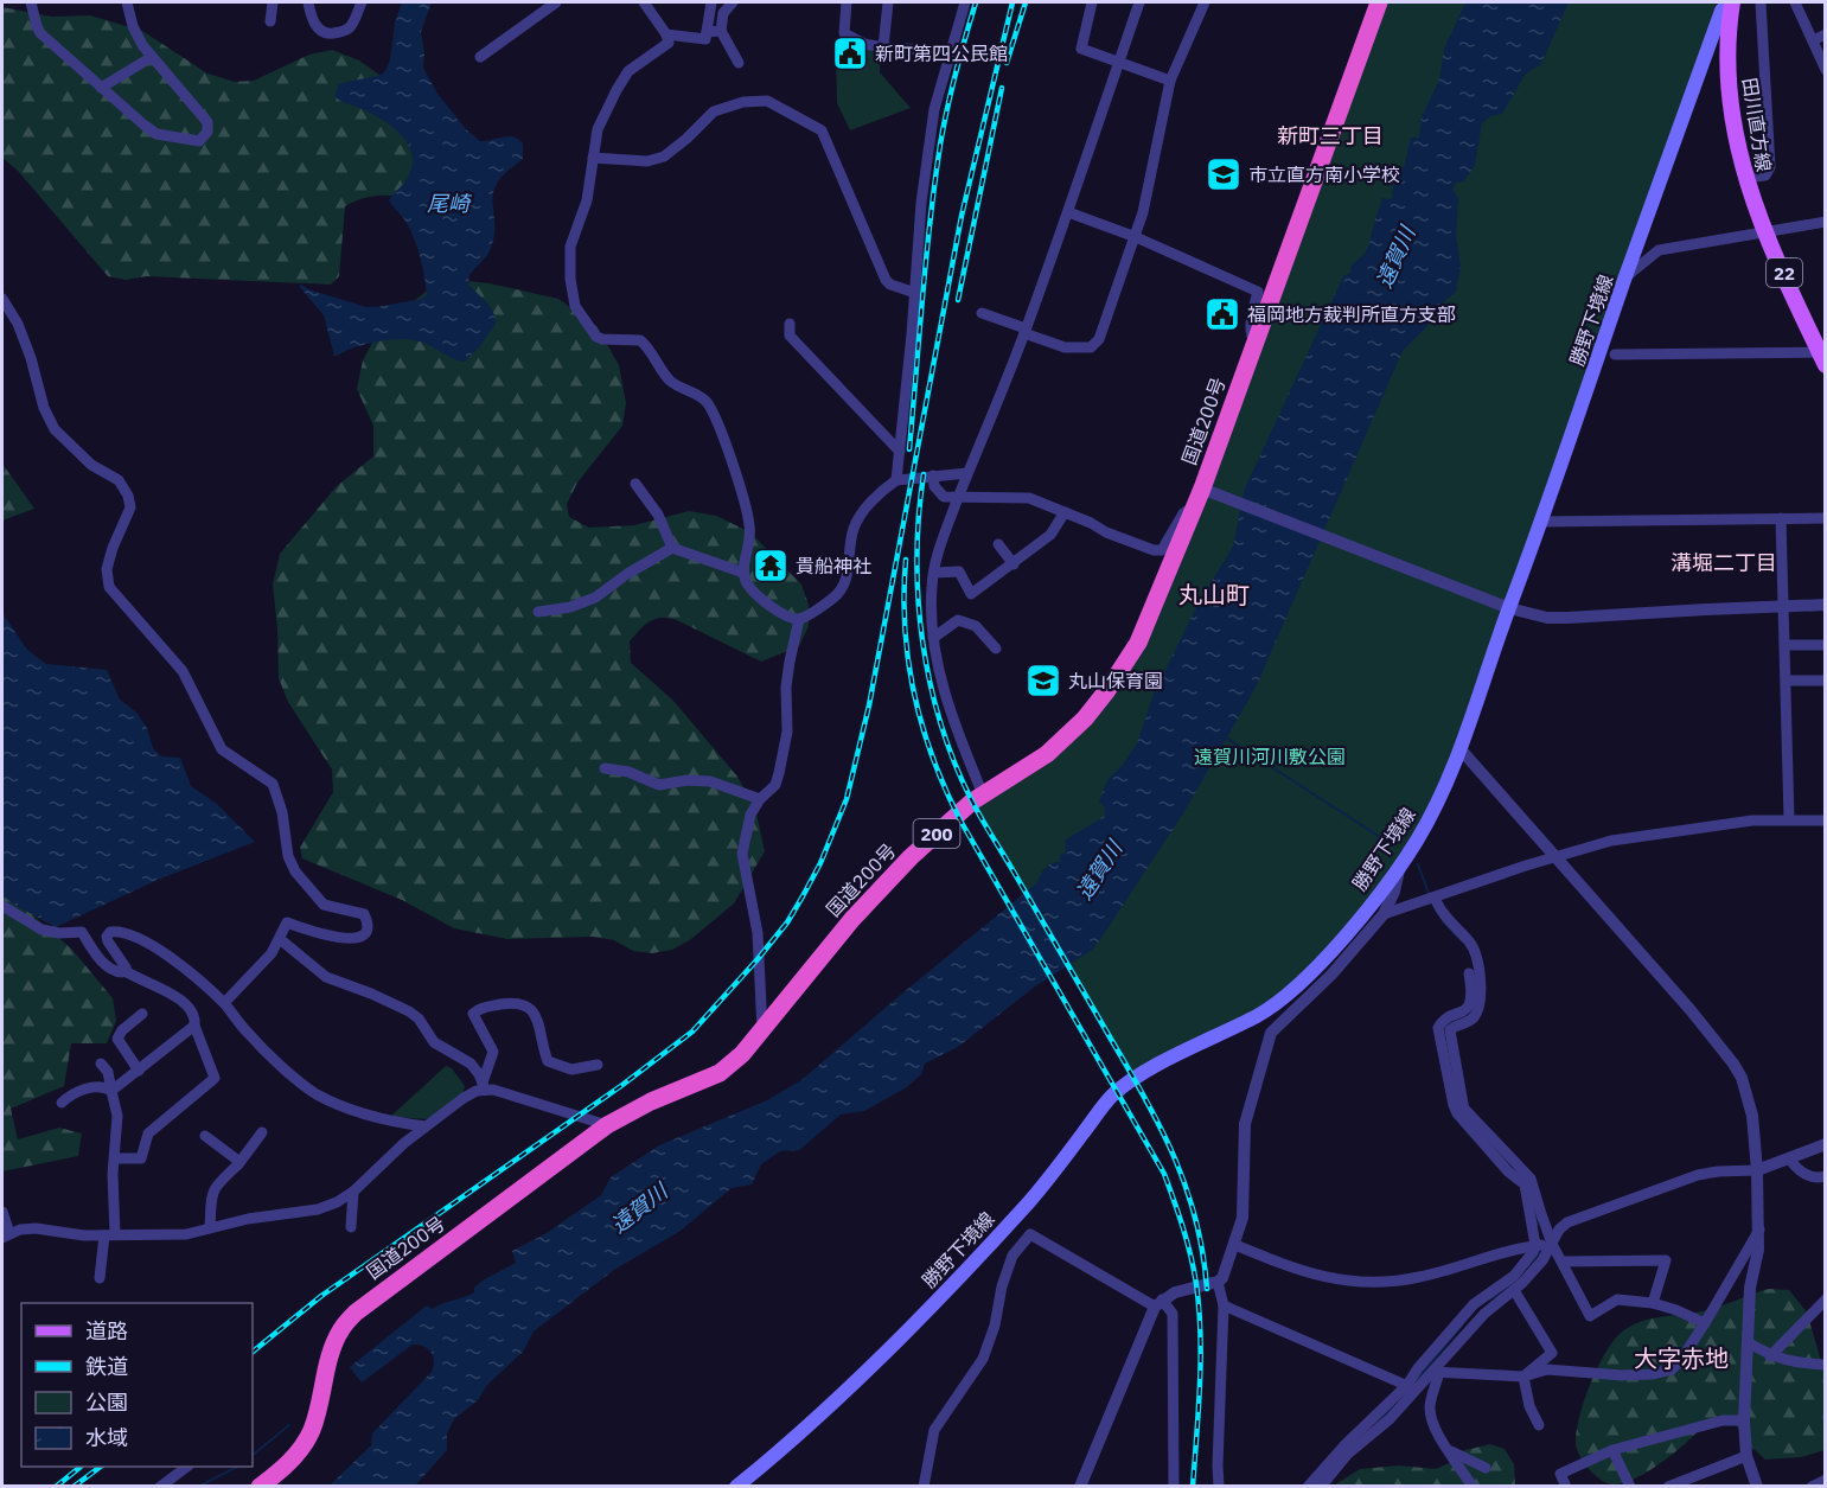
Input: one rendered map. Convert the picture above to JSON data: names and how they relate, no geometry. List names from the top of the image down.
{
  "streets": {
    "highway": ["国道200号", "200"],
    "main road": ["田川直方線", "22", "勝野下境線"]
  },
  "crossings": [
    ["田川直方線", "勝野下境線"]
  ],
  "districts": [
    "新町三丁目",
    "溝堀二丁目",
    "丸山町",
    "大字赤地"
  ],
  "water": ["尾崎", "遠賀川"],
  "parks": ["遠賀川河川敷公園"],
  "places": {
    "public building": ["新町第四公民館", "福岡地方裁判所直方支部"],
    "school or university": ["市立直方南小学校", "丸山保育園"],
    "temple": ["貴船神社"]
  },
  "legend": [
    "道路",
    "鉄道",
    "公園",
    "水域"
  ]
}
